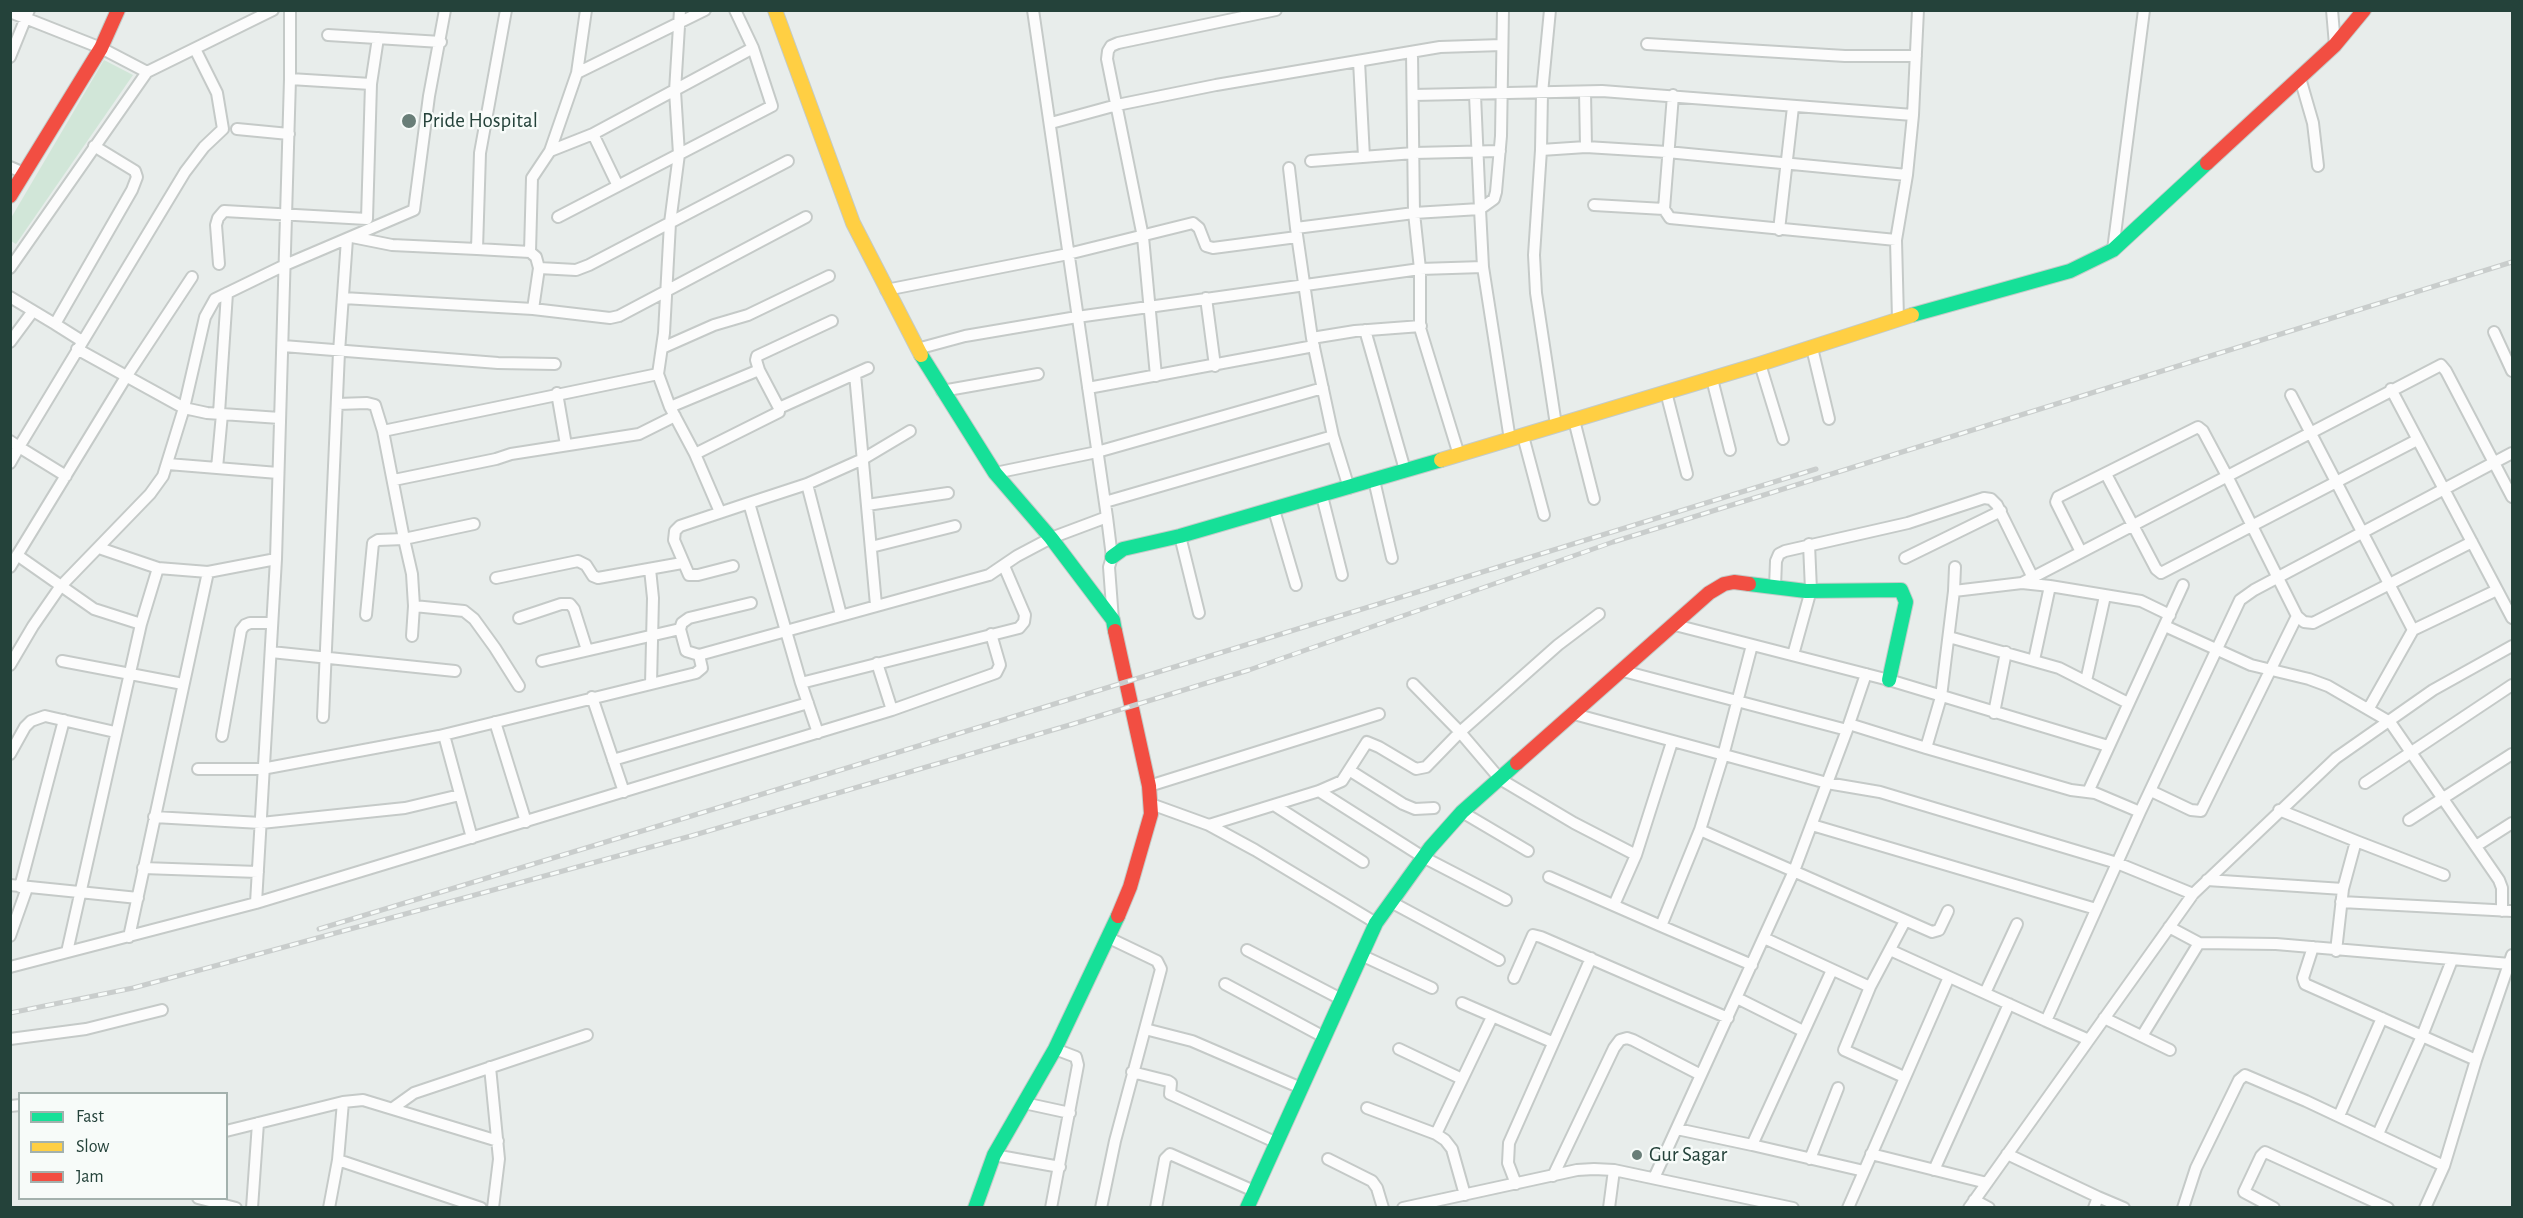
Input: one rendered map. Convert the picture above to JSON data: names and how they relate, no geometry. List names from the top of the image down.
{
  "places": ["Pride Hospital", "Gur Sagar"],
  "legend": ["Fast", "Slow", "Jam"]
}
